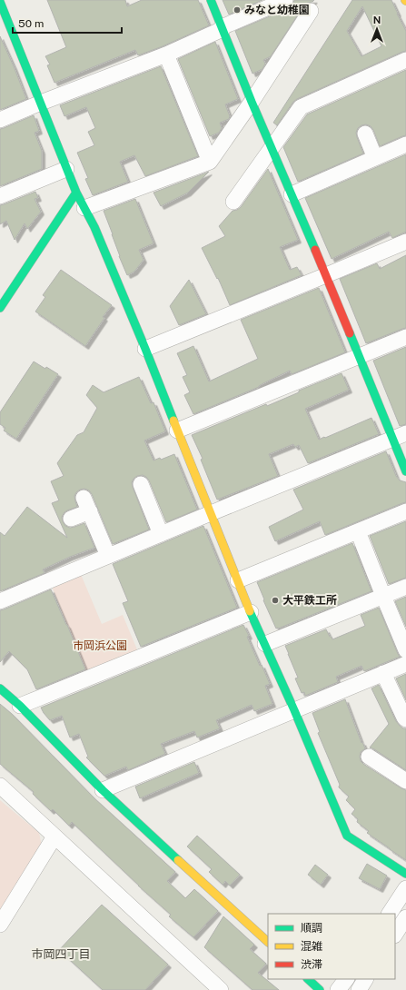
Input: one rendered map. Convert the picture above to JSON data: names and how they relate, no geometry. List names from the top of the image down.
{
  "districts": ["市岡四丁目"],
  "parks": ["市岡浜公園"],
  "places": ["みなと幼稚園", "大平鉄工所"],
  "legend": ["順調", "混雑", "渋滞"],
  "scale_bar": "50 m",
  "north": "top"
}
